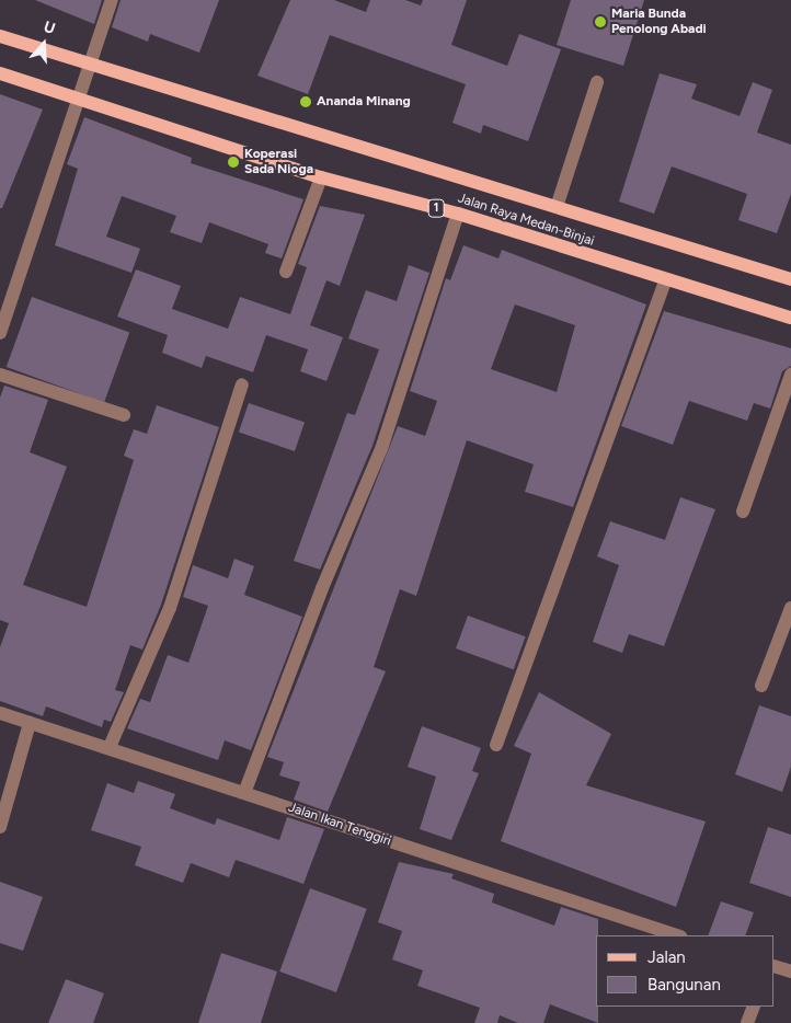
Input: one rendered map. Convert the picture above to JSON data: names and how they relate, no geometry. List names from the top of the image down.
{
  "streets": {
    "main road": ["1", "Jalan Raya Medan-Binjai"],
    "street": ["Jalan Ikan Tenggiri"]
  },
  "places": ["Maria Bunda Penolong Abadi", "Ananda Minang", "Koperasi Sada Nioga"],
  "legend": ["Jalan", "Bangunan"],
  "north": "top"
}
